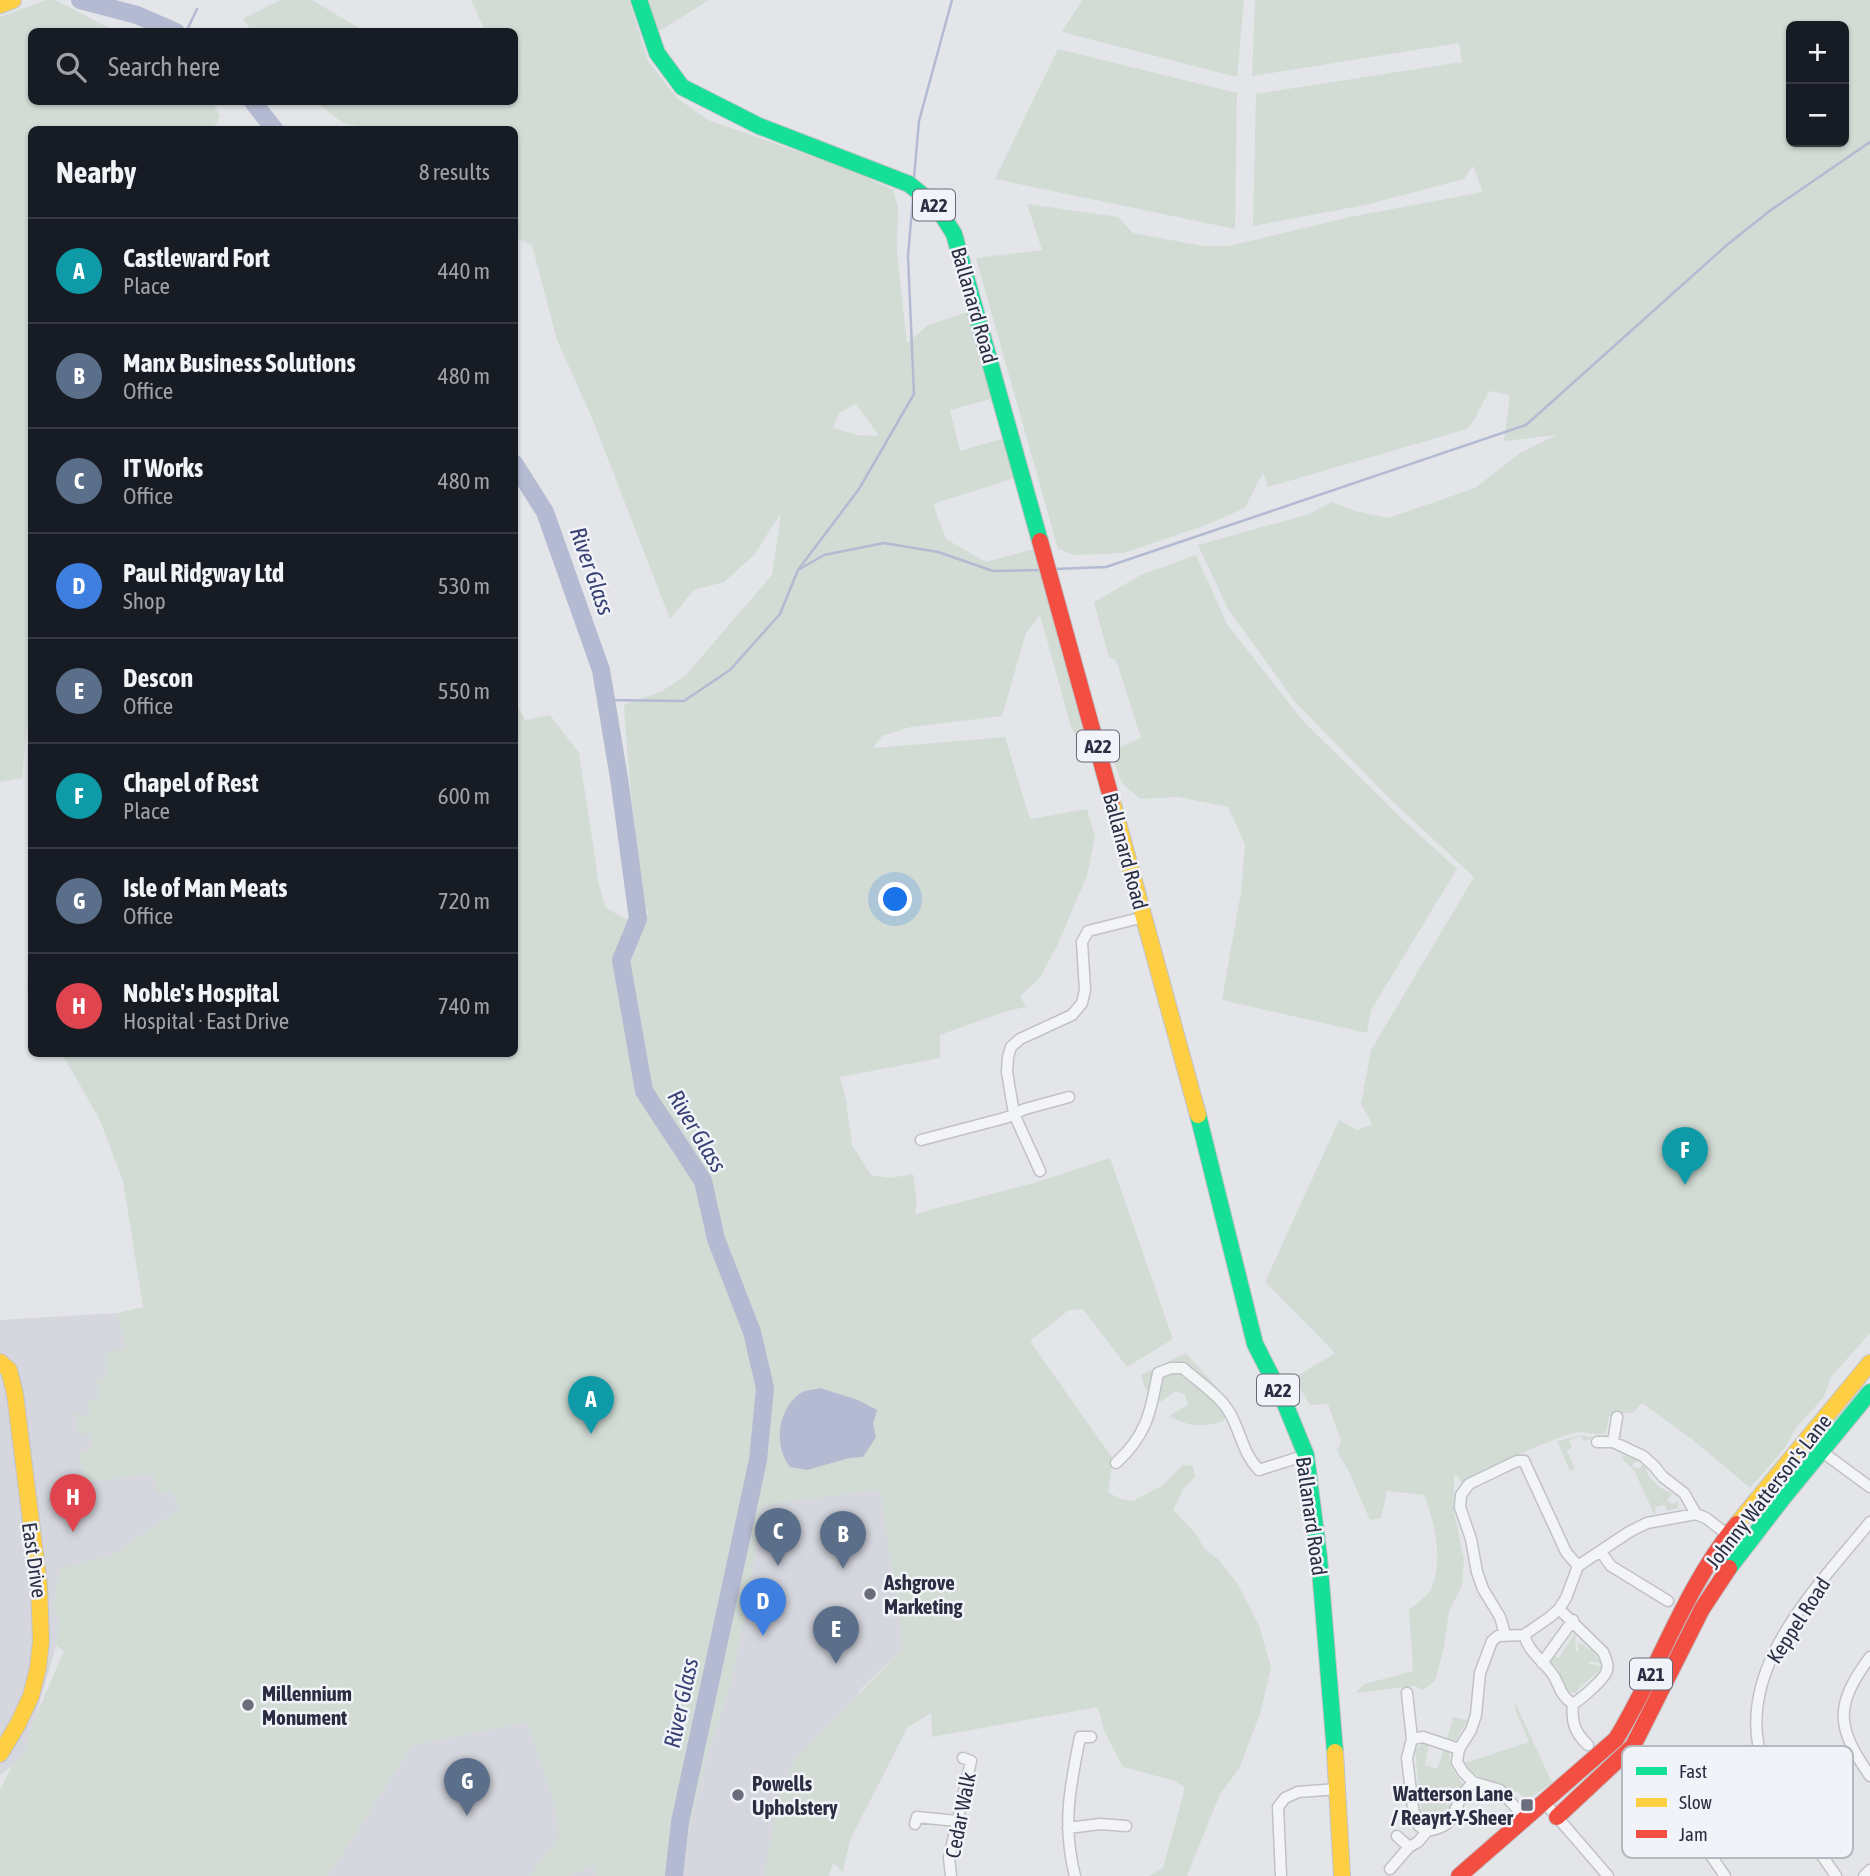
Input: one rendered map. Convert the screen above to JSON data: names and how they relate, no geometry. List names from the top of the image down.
{
  "streets": {
    "main road": [
      "A22",
      "Ballanard Road",
      "Johnny Watterson's Lane",
      "East Drive",
      "A21"
    ],
    "street": ["Keppel Road", "Cedar Walk"]
  },
  "water": ["River Glass"],
  "places": {
    "other": ["Ashgrove Marketing", "Millennium Monument", "Powells Upholstery"],
    "transit": ["Watterson Lane / Reayrt-Y-Sheer"]
  },
  "legend": ["Fast", "Slow", "Jam"],
  "page": {
    "map_buttons": ["+", "−"],
    "search": "Search here",
    "heading": ["Nearby", "8 results"],
    "list": [
      {
        "mark": "A",
        "name": "Castleward Fort",
        "note": "Place",
        "value": "440 m"
      },
      {
        "mark": "B",
        "name": "Manx Business Solutions",
        "note": "Office",
        "value": "480 m"
      },
      {
        "mark": "C",
        "name": "IT Works",
        "note": "Office",
        "value": "480 m"
      },
      {
        "mark": "D",
        "name": "Paul Ridgway Ltd",
        "note": "Shop",
        "value": "530 m"
      },
      {
        "mark": "E",
        "name": "Descon",
        "note": "Office",
        "value": "550 m"
      },
      {
        "mark": "F",
        "name": "Chapel of Rest",
        "note": "Place",
        "value": "600 m"
      },
      {
        "mark": "G",
        "name": "Isle of Man Meats",
        "note": "Office",
        "value": "720 m"
      },
      {
        "mark": "H",
        "name": "Noble's Hospital",
        "note": "Hospital · East Drive",
        "value": "740 m"
      }
    ],
    "pins": [
      "F",
      "A",
      "H",
      "C",
      "B",
      "D",
      "E",
      "G"
    ]
  }
}
